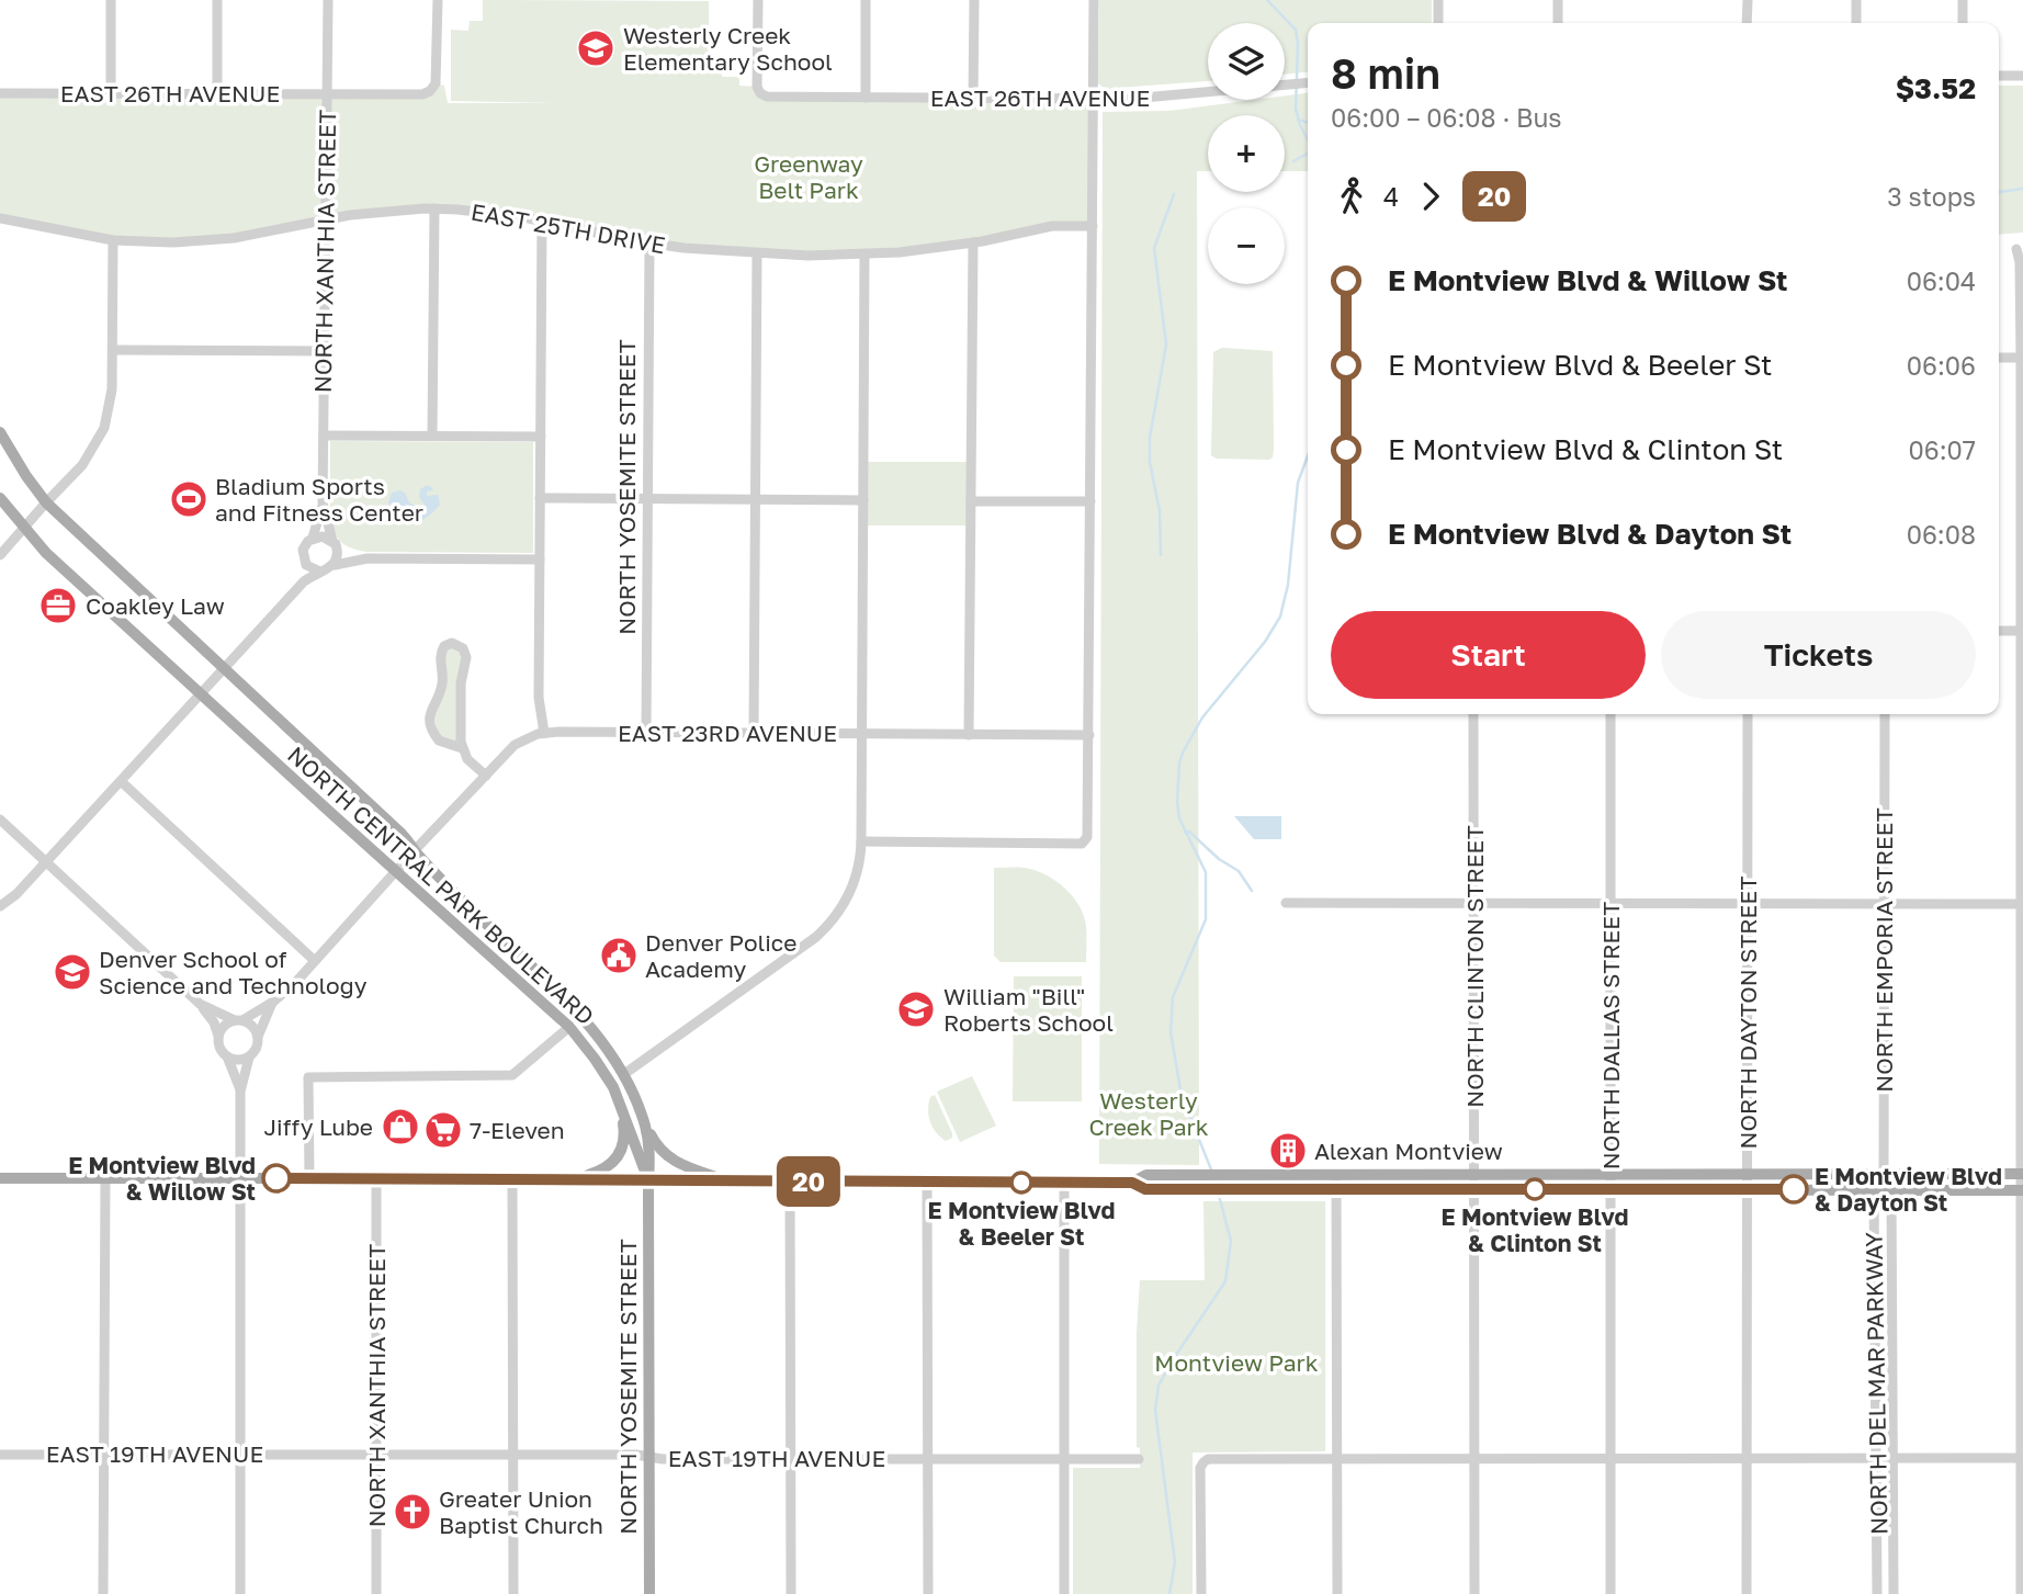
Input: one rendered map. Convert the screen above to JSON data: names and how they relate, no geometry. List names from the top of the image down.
{
  "streets": {
    "main road": ["NORTH YOSEMITE STREET", "NORTH CENTRAL PARK BOULEVARD"],
    "street": [
      "EAST 26TH AVENUE",
      "EAST 25TH DRIVE",
      "NORTH XANTHIA STREET",
      "EAST 23RD AVENUE",
      "NORTH EMPORIA STREET",
      "NORTH CLINTON STREET",
      "NORTH DAYTON STREET",
      "NORTH DALLAS STREET",
      "NORTH DEL MAR PARKWAY",
      "EAST 19TH AVENUE"
    ]
  },
  "crossings": [
    ["EAST 26TH AVENUE", "NORTH XANTHIA STREET"],
    ["EAST 25TH DRIVE", "NORTH XANTHIA STREET"],
    ["EAST 25TH DRIVE", "NORTH YOSEMITE STREET"],
    ["NORTH XANTHIA STREET", "EAST 19TH AVENUE"],
    ["NORTH YOSEMITE STREET", "EAST 23RD AVENUE"],
    ["NORTH YOSEMITE STREET", "NORTH CENTRAL PARK BOULEVARD"],
    ["NORTH YOSEMITE STREET", "EAST 19TH AVENUE"],
    ["EAST 23RD AVENUE", "NORTH CENTRAL PARK BOULEVARD"],
    ["NORTH EMPORIA STREET", "NORTH DEL MAR PARKWAY"]
  ],
  "parks": ["Greenway Belt Park", "Westerly Creek Park", "Montview Park"],
  "places": {
    "school or university": ["Westerly Creek Elementary School", "Denver School of Science and Technology", "William \"Bill\" Roberts School"],
    "sports": ["Bladium Sports and Fitness Center"],
    "office": ["Coakley Law"],
    "public building": ["Denver Police Academy"],
    "shop": ["Jiffy Lube"],
    "supermarket": ["7-Eleven"],
    "building": ["Alexan Montview"],
    "other": [
      "E Montview Blvd & Willow St",
      "E Montview Blvd & Beeler St",
      "E Montview Blvd & Clinton St",
      "E Montview Blvd & Dayton St"
    ],
    "church": ["Greater Union Baptist Church"]
  },
  "lines": ["bus line 20"],
  "page": {
    "on_map": "20",
    "map_buttons": ["+", "−"],
    "heading": ["8 min", "06:00 – 06:08 · Bus", "$3.52"],
    "legs": ["4", "20", "3 stops"],
    "list": [
      {
        "name": "E Montview Blvd & Willow St",
        "value": "06:04"
      },
      {
        "name": "E Montview Blvd & Beeler St",
        "value": "06:06"
      },
      {
        "name": "E Montview Blvd & Clinton St",
        "value": "06:07"
      },
      {
        "name": "E Montview Blvd & Dayton St",
        "value": "06:08"
      }
    ],
    "buttons": ["Start", "Tickets"]
  }
}
